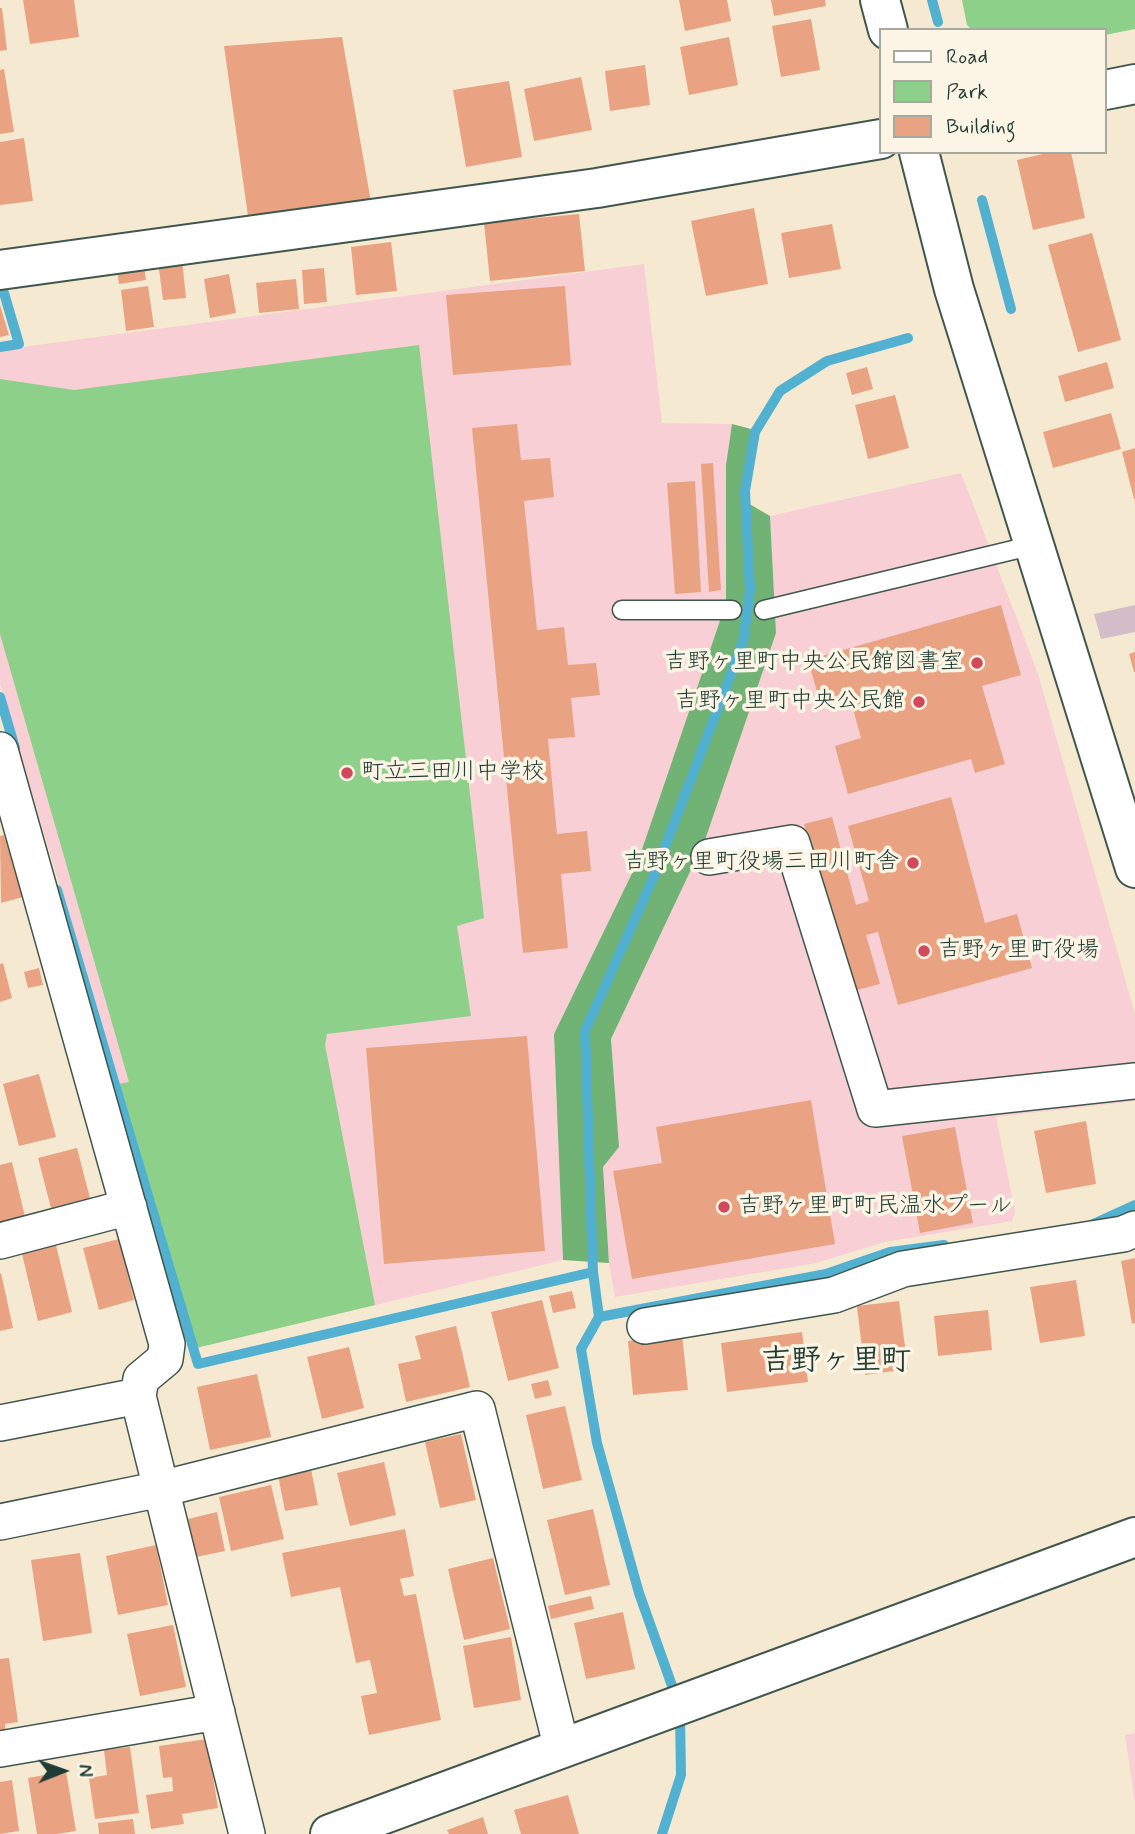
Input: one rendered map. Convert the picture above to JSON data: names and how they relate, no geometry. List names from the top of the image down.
{
  "districts": ["吉野ヶ里町"],
  "places": [
    "吉野ヶ里町中央公民館図書室",
    "吉野ヶ里町中央公民館",
    "町立三田川中学校",
    "吉野ヶ里町役場三田川町舎",
    "吉野ヶ里町役場",
    "吉野ヶ里町町民温水プール"
  ],
  "legend": ["Road", "Park", "Building"],
  "north": "right"
}
